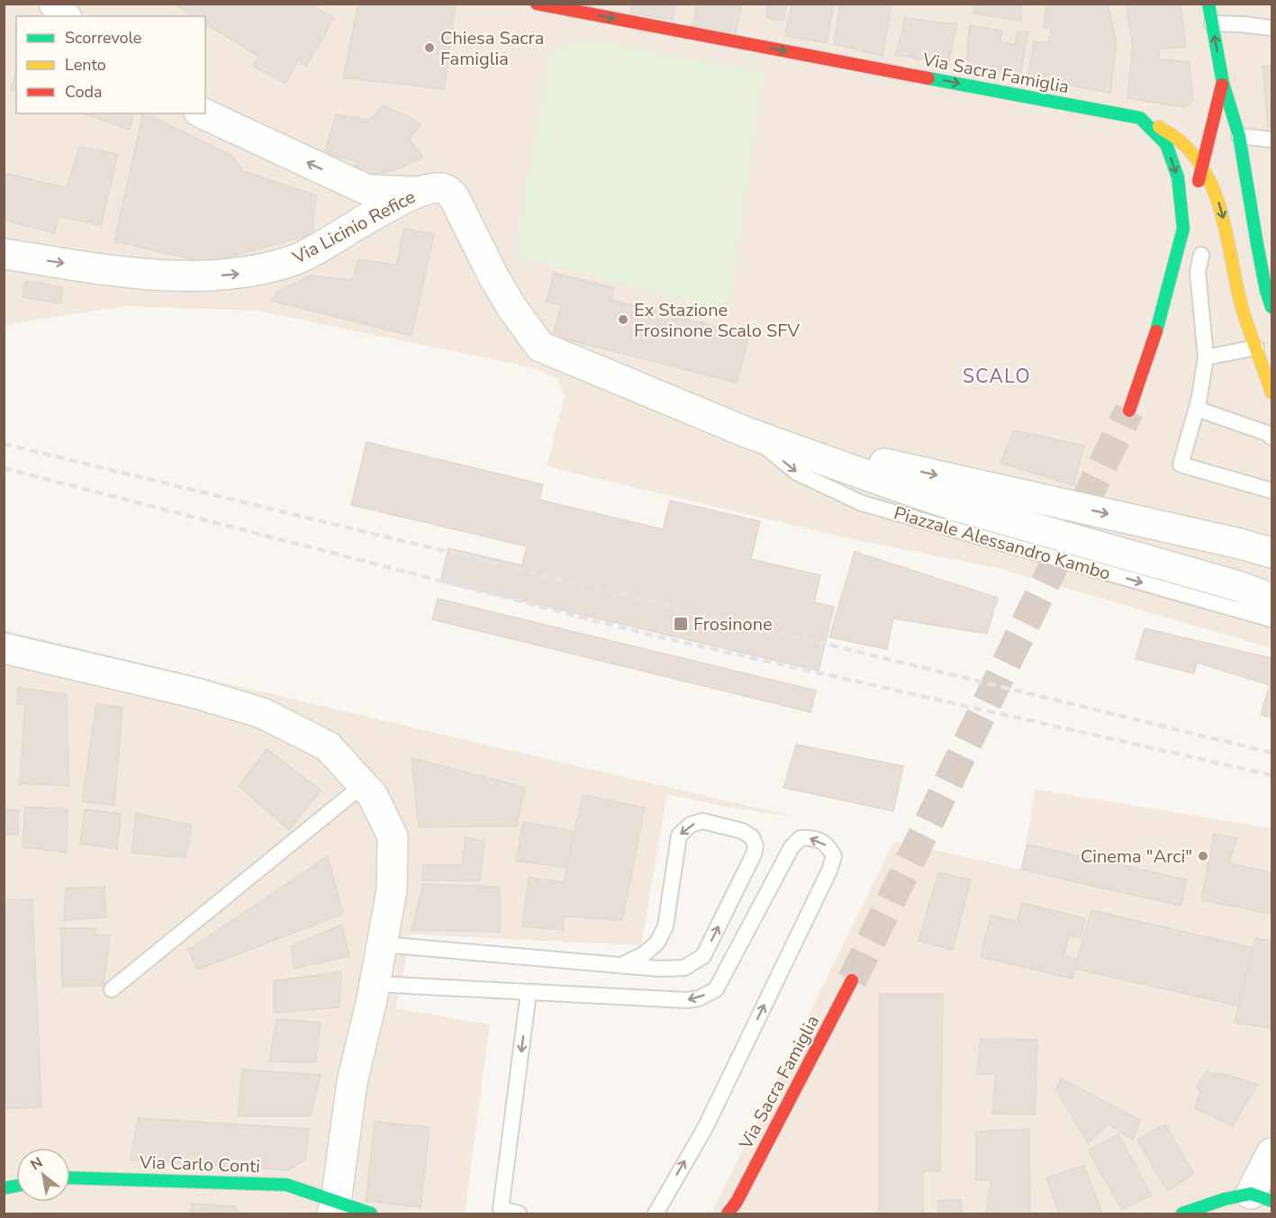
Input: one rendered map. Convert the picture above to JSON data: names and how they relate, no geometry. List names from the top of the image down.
{
  "streets": {
    "main road": ["Via Sacra Famiglia", "Via Carlo Conti"],
    "street": ["Via Licinio Refice", "Piazzale Alessandro Kambo"]
  },
  "crossings": [
    ["Via Licinio Refice", "Piazzale Alessandro Kambo"]
  ],
  "one_way": ["Via Sacra Famiglia", "Via Licinio Refice"],
  "districts": ["SCALO"],
  "places": {
    "other": ["Chiesa Sacra Famiglia", "Ex Stazione Frosinone Scalo SFV", "Cinema \"Arci\""],
    "transit": ["Frosinone"]
  },
  "legend": ["Scorrevole", "Lento", "Coda"],
  "north": "top left"
}
